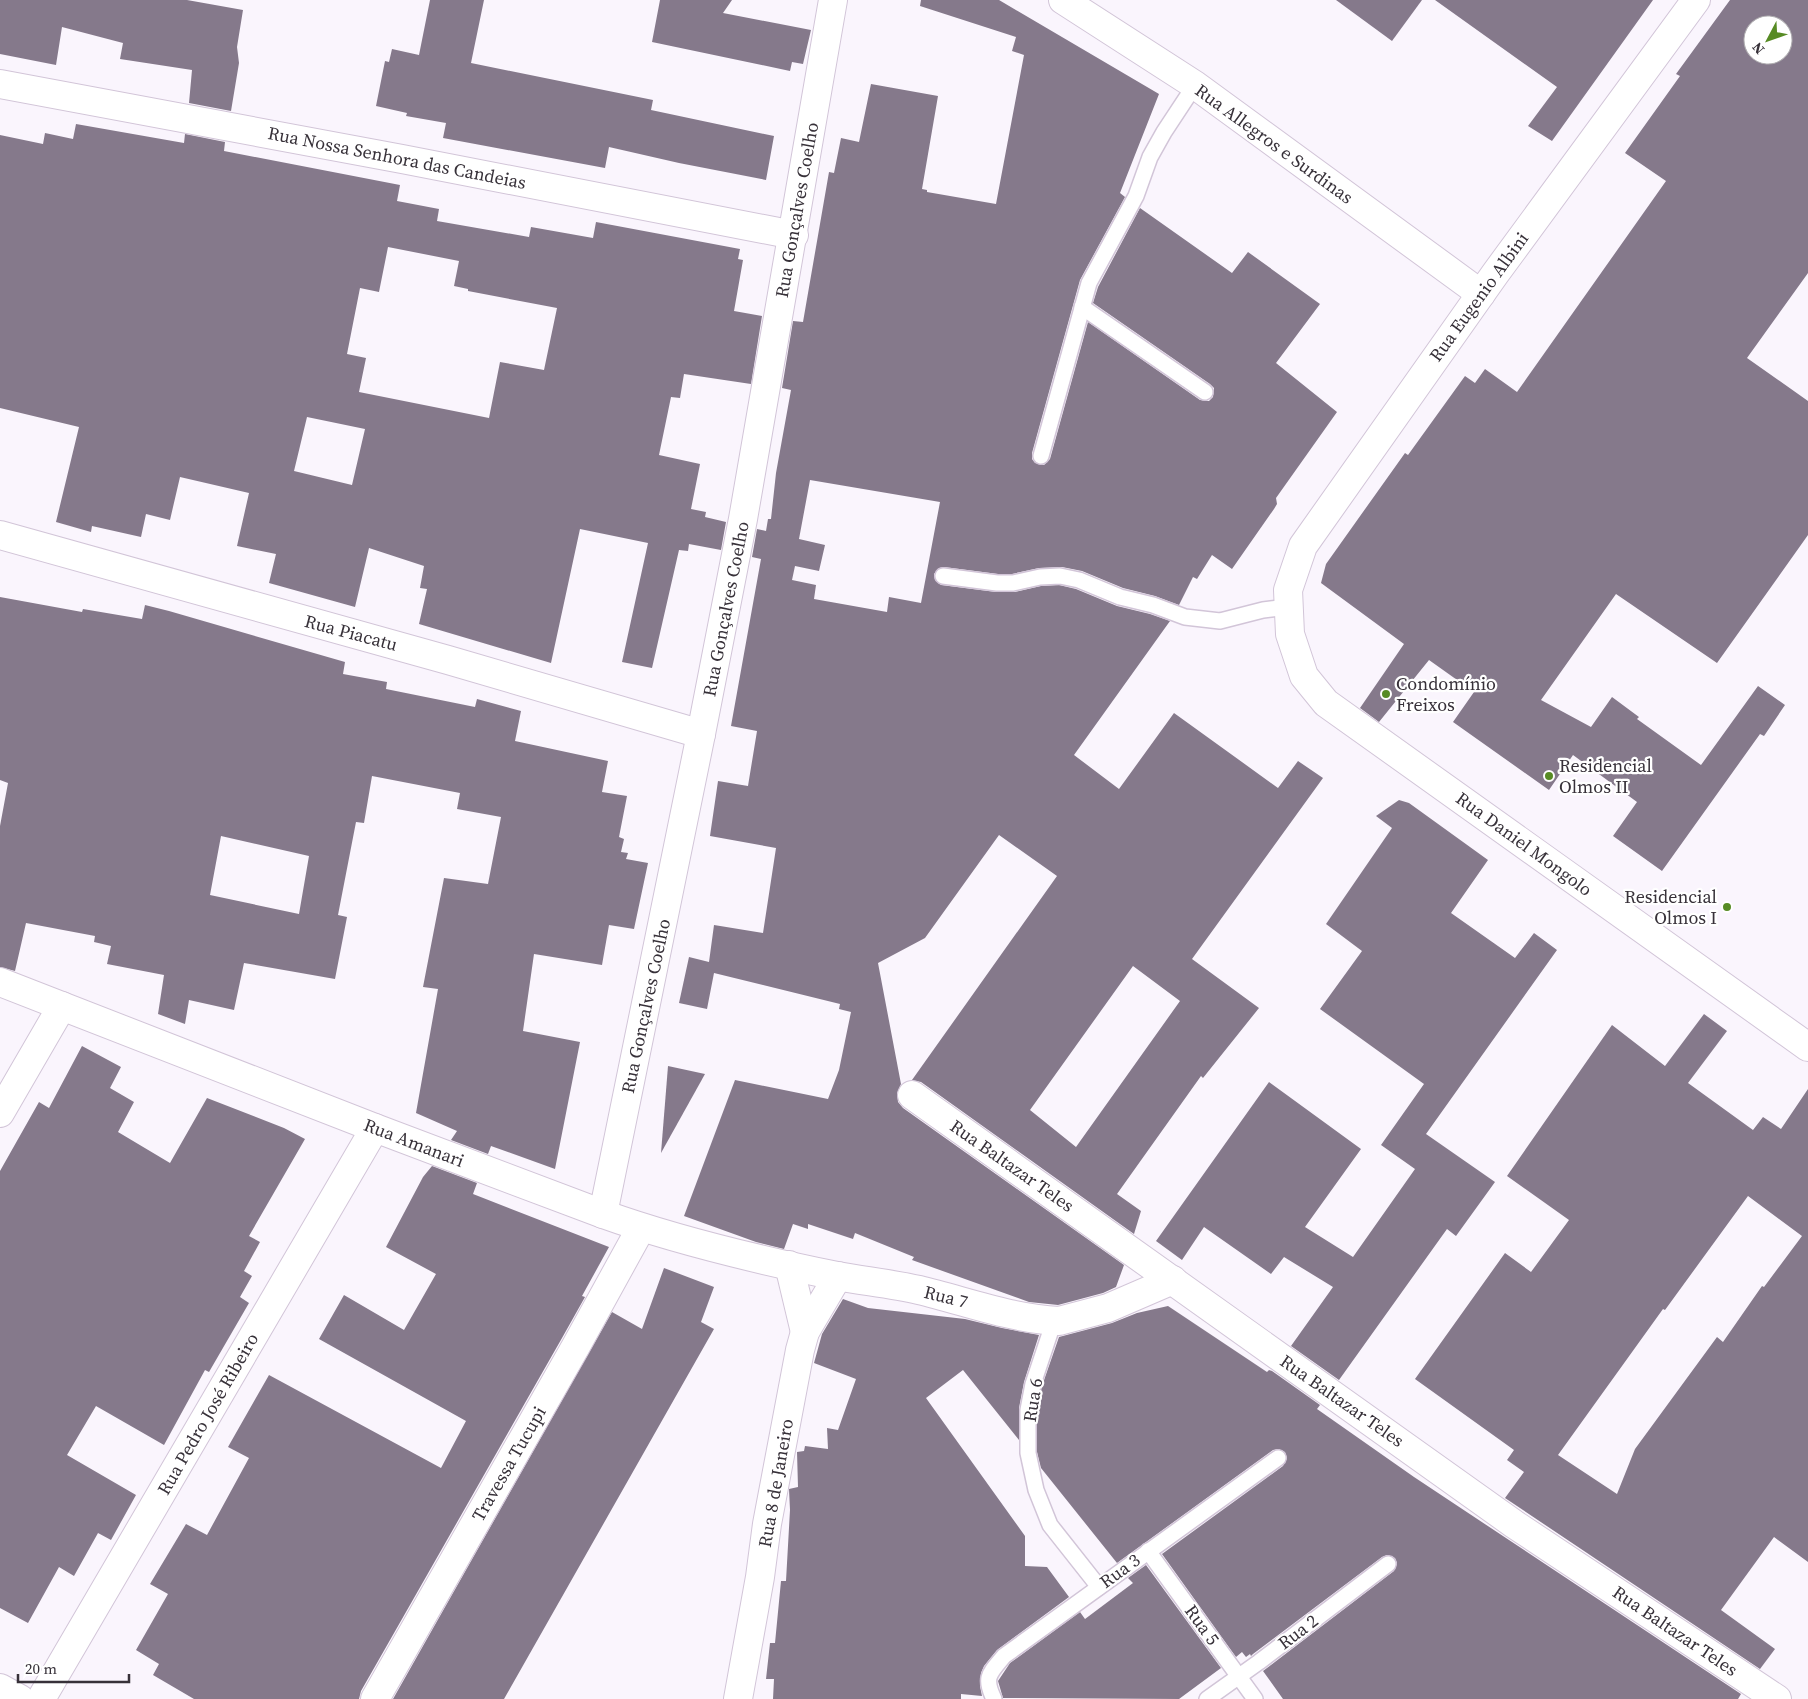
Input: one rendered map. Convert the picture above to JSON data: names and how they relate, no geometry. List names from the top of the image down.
{
  "streets": {
    "street": [
      "Rua Allegros e Surdinas",
      "Rua Nossa Senhora das Candeias",
      "Rua Gonçalves Coelho",
      "Rua Eugenio Albini",
      "Rua Piacatu",
      "Rua Daniel Mongolo",
      "Rua Amanari",
      "Rua Baltazar Teles",
      "Rua 7",
      "Rua Pedro José Ribeiro",
      "Travessa Tucupi",
      "Rua 8 de Janeiro"
    ],
    "lane": [
      "Rua 6",
      "Rua 3",
      "Rua 5",
      "Rua 2"
    ]
  },
  "crossings": [
    ["Rua Allegros e Surdinas", "Rua Eugenio Albini"],
    ["Rua Nossa Senhora das Candeias", "Rua Gonçalves Coelho"],
    ["Rua Gonçalves Coelho", "Rua Piacatu"],
    ["Rua Gonçalves Coelho", "Rua Amanari"],
    ["Rua Eugenio Albini", "Rua Daniel Mongolo"],
    ["Rua Amanari", "Rua 7"],
    ["Rua Amanari", "Rua Pedro José Ribeiro"],
    ["Rua Amanari", "Travessa Tucupi"],
    ["Rua Amanari", "Rua 8 de Janeiro"],
    ["Rua 7", "Rua 6"],
    ["Rua 7", "Rua 8 de Janeiro"],
    ["Rua 6", "Rua 3"],
    ["Rua 3", "Rua 5"],
    ["Rua 5", "Rua 2"]
  ],
  "places": ["Condomínio Freixos", "Residencial Olmos II", "Residencial Olmos I"],
  "scale_bar": "20 m",
  "north": "bottom left"
}
